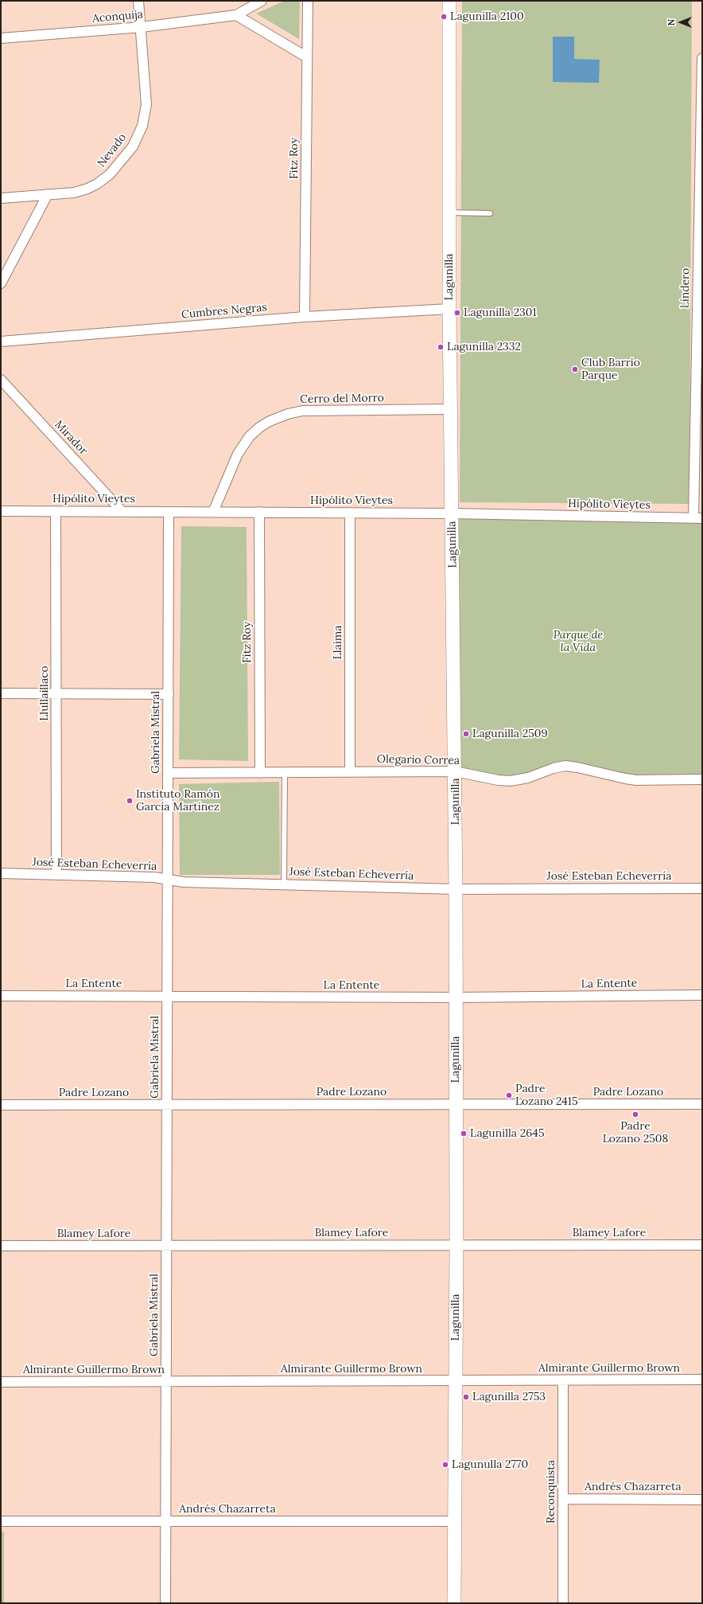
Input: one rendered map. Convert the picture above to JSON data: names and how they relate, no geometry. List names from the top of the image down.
{
  "streets": {
    "main road": ["Lagunilla"],
    "street": [
      "Aconquija",
      "Nevado",
      "Fitz Roy",
      "Lindero",
      "Cumbres Negras",
      "Cerro del Morro",
      "Mirador",
      "Hipólito Vieytes",
      "Llaima",
      "Llullaillaco",
      "Gabriela Mistral",
      "Olegario Correa",
      "José Esteban Echeverría",
      "La Entente",
      "Padre Lozano",
      "Blamey Lafore",
      "Almirante Guillermo Brown",
      "Andrés Chazarreta",
      "Reconquista"
    ]
  },
  "crossings": [
    ["Aconquija", "Nevado"],
    ["Fitz Roy", "Cumbres Negras"],
    ["Fitz Roy", "Hipólito Vieytes"],
    ["Fitz Roy", "Olegario Correa"],
    ["Lagunilla", "Cumbres Negras"],
    ["Lagunilla", "Cerro del Morro"],
    ["Lagunilla", "Hipólito Vieytes"],
    ["Lagunilla", "Olegario Correa"],
    ["Lagunilla", "José Esteban Echeverría"],
    ["Lagunilla", "La Entente"],
    ["Lagunilla", "Padre Lozano"],
    ["Lagunilla", "Blamey Lafore"],
    ["Lagunilla", "Almirante Guillermo Brown"],
    ["Lagunilla", "Andrés Chazarreta"],
    ["Lindero", "Hipólito Vieytes"],
    ["Cerro del Morro", "Hipólito Vieytes"],
    ["Mirador", "Hipólito Vieytes"],
    ["Hipólito Vieytes", "Llaima"],
    ["Hipólito Vieytes", "Llullaillaco"],
    ["Hipólito Vieytes", "Gabriela Mistral"],
    ["Llaima", "Olegario Correa"],
    ["Llullaillaco", "José Esteban Echeverría"],
    ["Gabriela Mistral", "Olegario Correa"],
    ["Gabriela Mistral", "José Esteban Echeverría"],
    ["Gabriela Mistral", "La Entente"],
    ["Gabriela Mistral", "Padre Lozano"],
    ["Gabriela Mistral", "Blamey Lafore"],
    ["Gabriela Mistral", "Almirante Guillermo Brown"],
    ["Gabriela Mistral", "Andrés Chazarreta"],
    ["Almirante Guillermo Brown", "Reconquista"],
    ["Andrés Chazarreta", "Reconquista"]
  ],
  "parks": ["Parque de la Vida"],
  "places": [
    "Lagunilla 2100",
    "Lagunilla 2301",
    "Lagunilla 2332",
    "Club Barrio Parque",
    "Lagunilla 2509",
    "Instituto Ramón García Martínez",
    "Padre Lozano 2415",
    "Padre Lozano 2508",
    "Lagunilla 2645",
    "Lagunilla 2753",
    "Lagunulla 2770"
  ],
  "north": "left"
}
